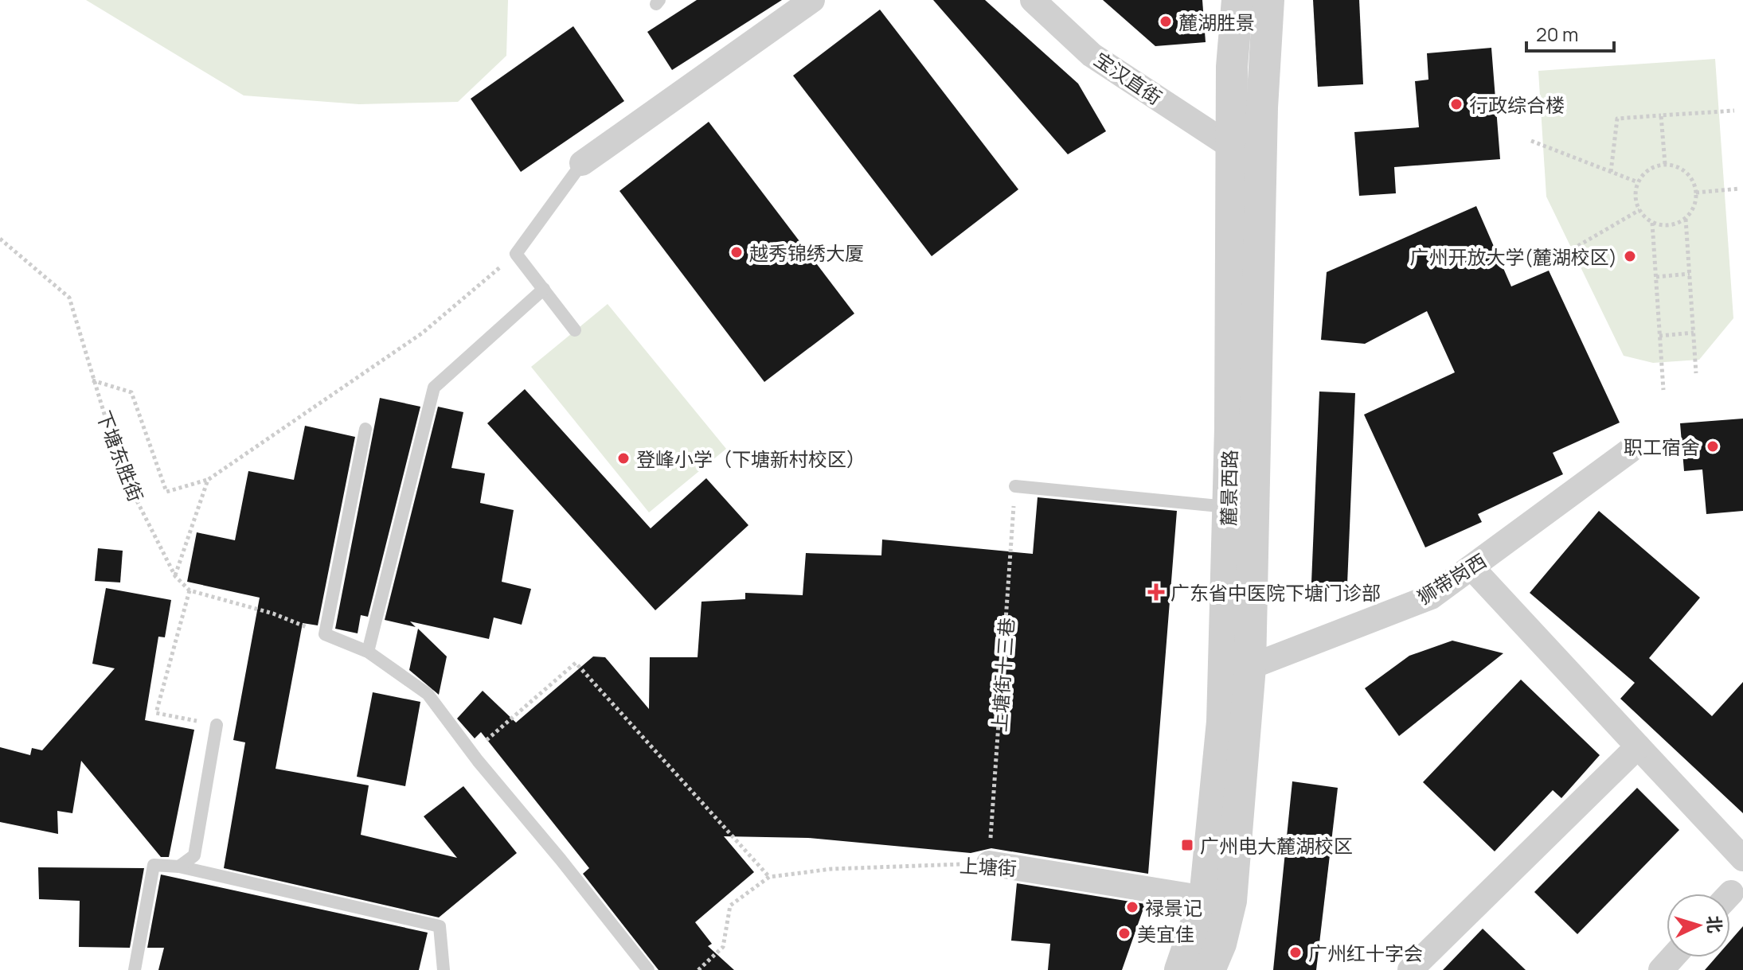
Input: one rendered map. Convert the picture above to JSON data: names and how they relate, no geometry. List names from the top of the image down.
{
  "streets": {
    "street": [
      "宝汉直街",
      "麓景西路",
      "狮带岗西",
      "上塘街"
    ],
    "path": ["下塘东胜街", "上塘街十三巷"]
  },
  "crossings": [
    ["宝汉直街", "麓景西路"],
    ["麓景西路", "狮带岗西"],
    ["麓景西路", "上塘街"],
    ["上塘街十三巷", "上塘街"]
  ],
  "places": {
    "other": [
      "麓湖胜景",
      "行政综合楼",
      "越秀锦绣大厦",
      "广州开放大学(麓湖校区)",
      "职工宿舍",
      "登峰小学（下塘新村校区）",
      "禄景记",
      "美宜佳",
      "广州红十字会"
    ],
    "health": ["广东省中医院下塘门诊部"],
    "transit": ["广州电大麓湖校区"]
  },
  "scale_bar": "20 m",
  "north": "right"
}
